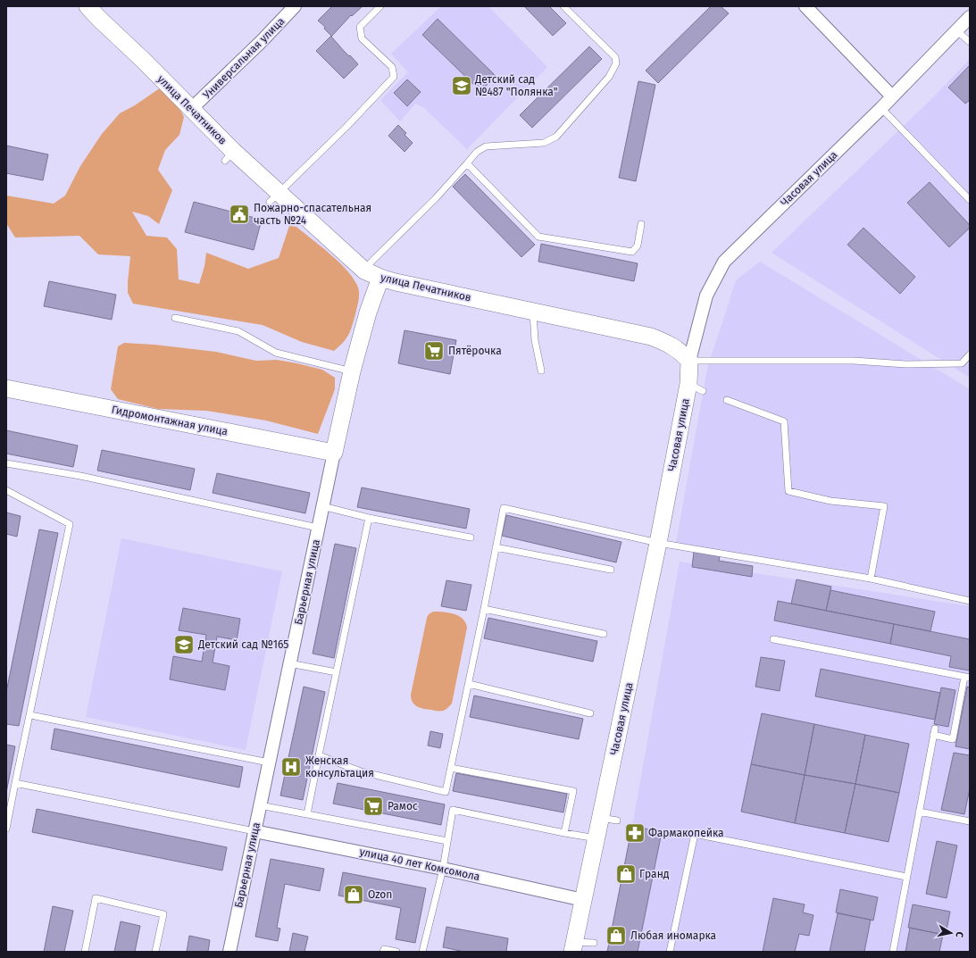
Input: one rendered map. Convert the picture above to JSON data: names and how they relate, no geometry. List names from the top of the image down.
{
  "streets": {
    "main road": [
      "улица Печатников",
      "Часовая улица",
      "Гидромонтажная улица",
      "Барьерная улица"
    ],
    "street": ["Универсальная улица", "улица 40 лет Комсомола"]
  },
  "crossings": [
    ["Универсальная улица", "улица Печатников"],
    ["улица Печатников", "Часовая улица"],
    ["улица Печатников", "Барьерная улица"],
    ["Часовая улица", "улица 40 лет Комсомола"],
    ["Гидромонтажная улица", "Барьерная улица"],
    ["Барьерная улица", "улица 40 лет Комсомола"]
  ],
  "places": {
    "school or university": ["Детский сад №487 \"Полянка\"", "Детский сад №165"],
    "public building": ["Пожарно-спасательная часть №24"],
    "supermarket": ["Пятёрочка", "Рамос"],
    "hospital": ["Женская консультация"],
    "pharmacy": ["Фармакопейка"],
    "shop": ["Гранд", "Ozon", "Любая иномарка"]
  },
  "north": "right"
}
